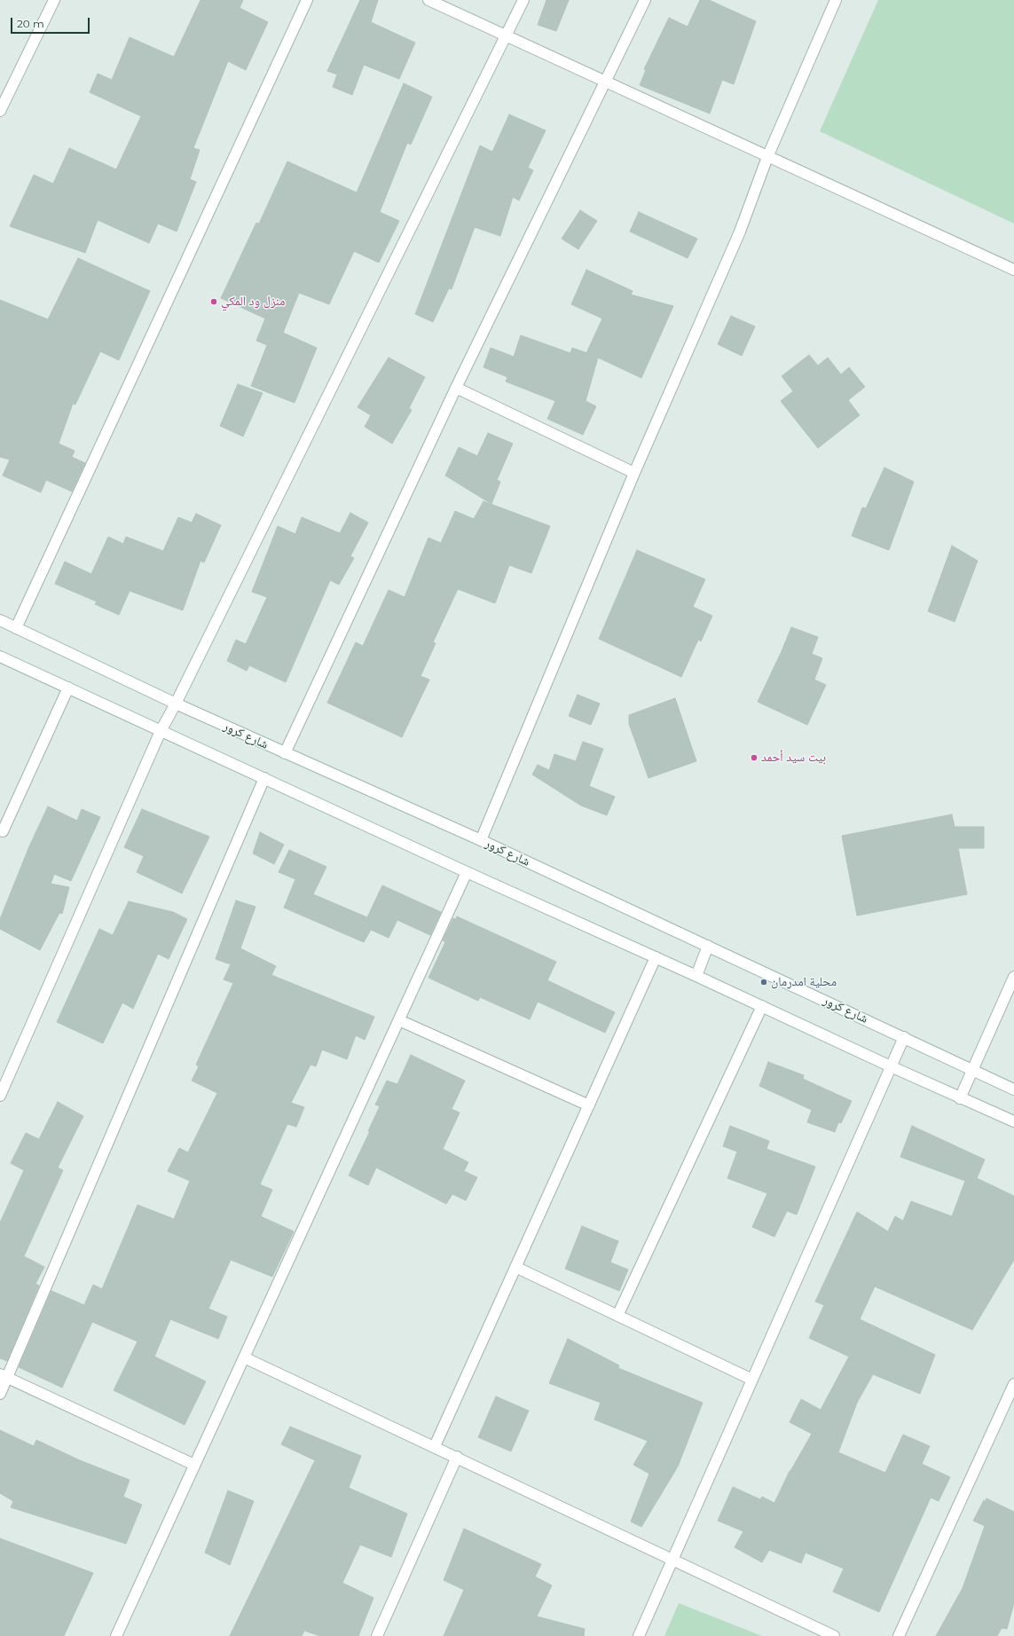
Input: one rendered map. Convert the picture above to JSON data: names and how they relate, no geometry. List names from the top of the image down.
{
  "streets": {
    "street": ["شارع كرور"]
  },
  "places": ["منزل ود المكي", "بيت سيد أحمد", "محلية امدرمان"],
  "scale_bar": "20 m"
}
